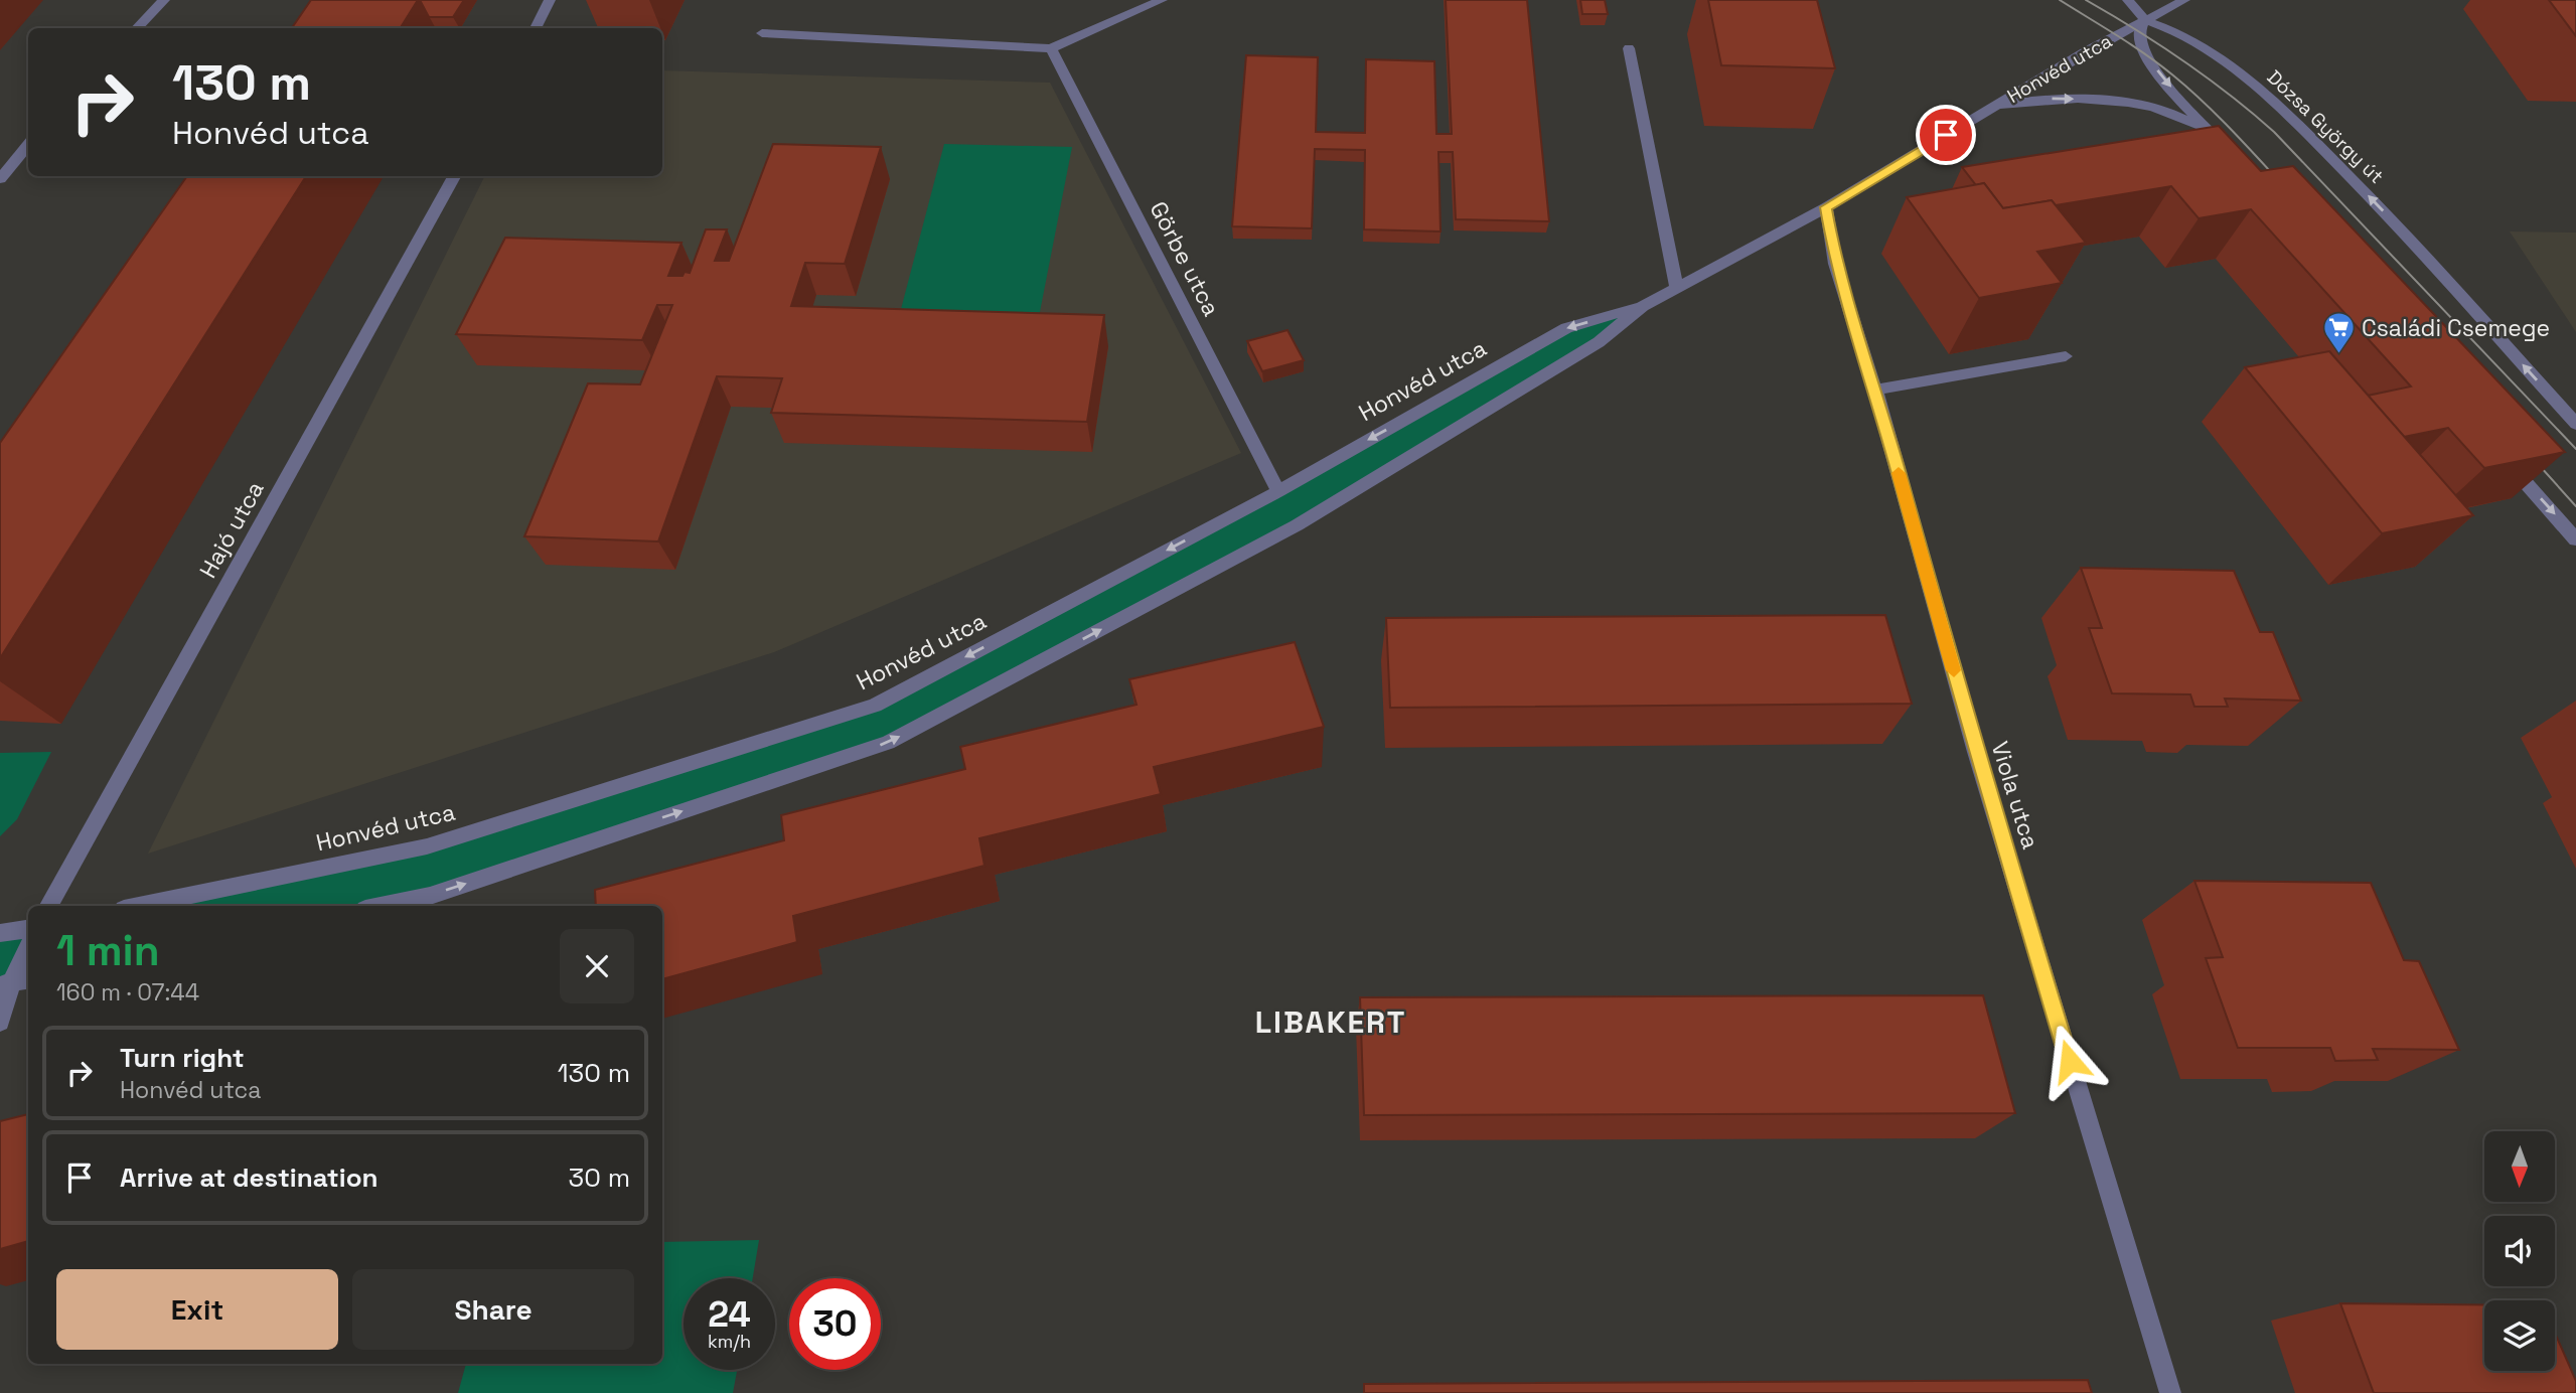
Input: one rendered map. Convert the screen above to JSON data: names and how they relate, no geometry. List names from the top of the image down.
{
  "streets": {
    "street": [
      "Honvéd utca",
      "Dózsa György út",
      "Görbe utca",
      "Hajó utca",
      "Viola utca"
    ]
  },
  "crossings": [
    ["Honvéd utca", "Dózsa György út"],
    ["Honvéd utca", "Görbe utca"],
    ["Honvéd utca", "Viola utca"]
  ],
  "one_way": ["Dózsa György út"],
  "districts": ["LIBAKERT"],
  "places": {
    "supermarket": ["Családi Csemege"]
  },
  "north": "bottom",
  "page": {
    "turn": ["130 m", "Honvéd utca"],
    "heading": ["1 min", "160 m · 07:44"],
    "list": [
      {
        "name": "Turn right",
        "note": "Honvéd utca",
        "value": "130 m"
      },
      {
        "name": "Arrive at destination",
        "value": "30 m"
      }
    ],
    "buttons": ["Exit", "Share"],
    "speed": "24 km/h",
    "limit": "30"
  }
}
